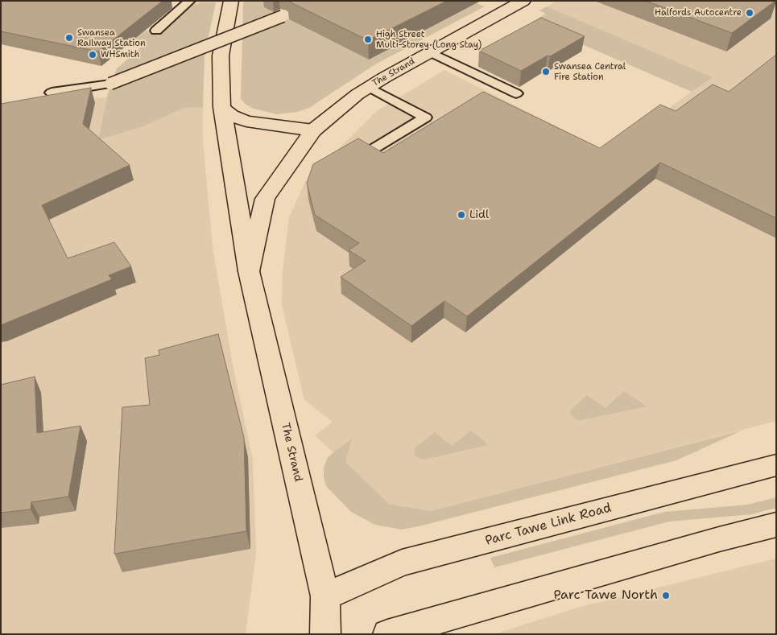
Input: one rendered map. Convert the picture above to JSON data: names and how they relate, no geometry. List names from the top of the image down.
{
  "streets": {
    "street": ["The Strand", "Parc Tawe Link Road"]
  },
  "crossings": [
    ["The Strand", "Parc Tawe Link Road"]
  ],
  "places": [
    "Halfords Autocentre",
    "Swansea Railway Station",
    "High Street Multi-Storey (Long Stay)",
    "WHSmith",
    "Swansea Central Fire Station",
    "Lidl",
    "Parc Tawe North"
  ]
}
